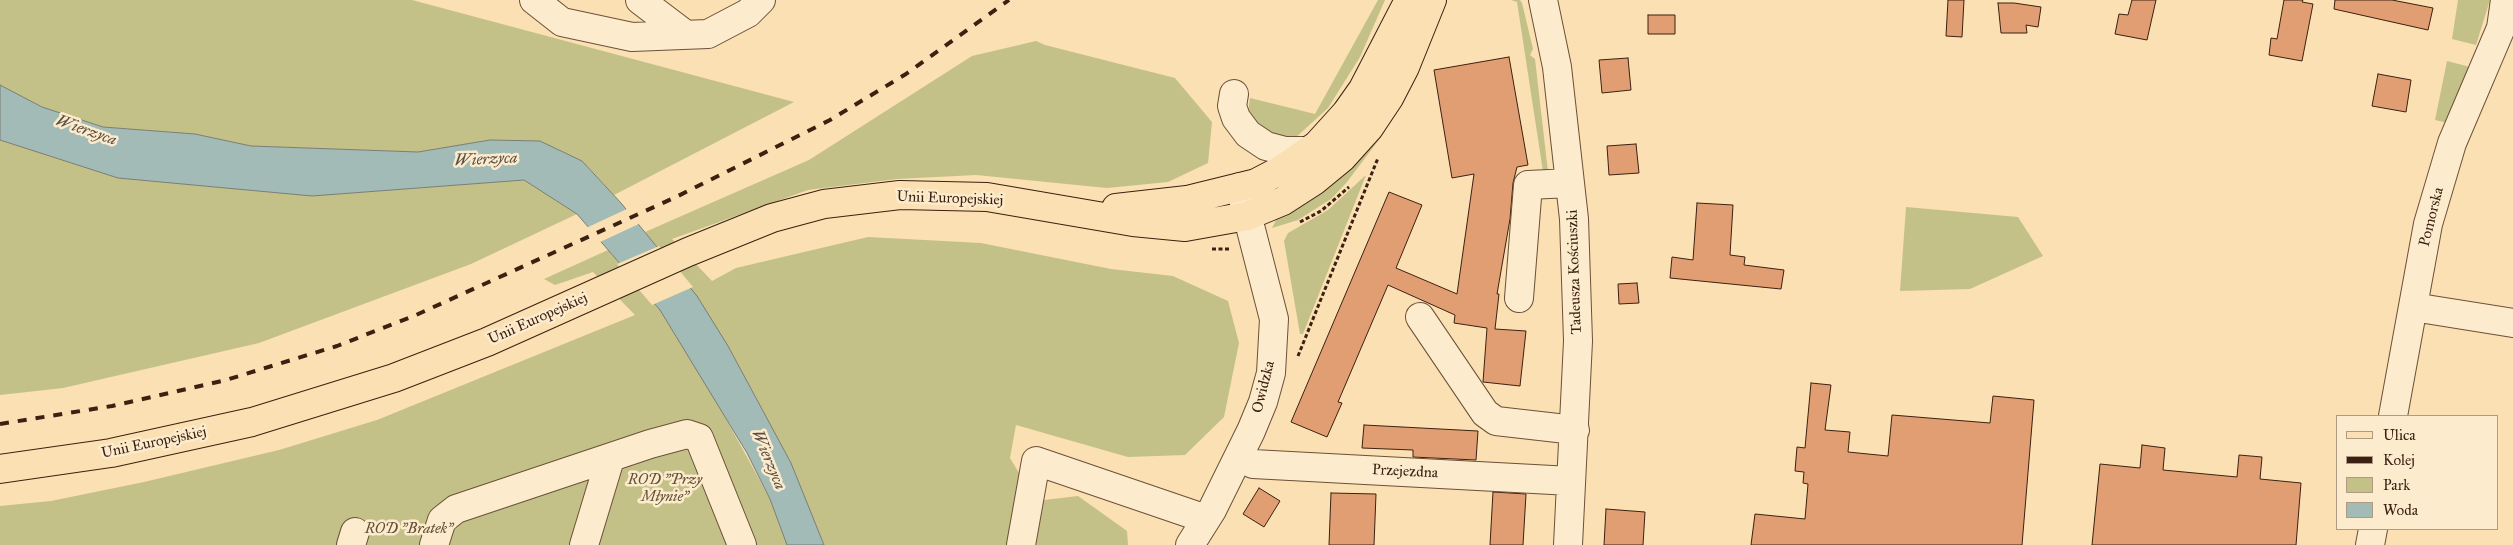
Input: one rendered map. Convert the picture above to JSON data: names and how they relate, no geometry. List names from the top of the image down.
{
  "streets": {
    "main road": ["Unii Europejskiej"],
    "street": [
      "Pomorska",
      "Tadeusza Kościuszki",
      "Owidzka",
      "Przejezdna"
    ]
  },
  "crossings": [
    ["Unii Europejskiej", "Owidzka"],
    ["Tadeusza Kościuszki", "Przejezdna"],
    ["Owidzka", "Przejezdna"]
  ],
  "water": ["Wierzyca"],
  "parks": ["ROD \"Przy Młynie\"", "ROD \"Bratek\""],
  "legend": [
    "Ulica",
    "Kolej",
    "Park",
    "Woda"
  ]
}
